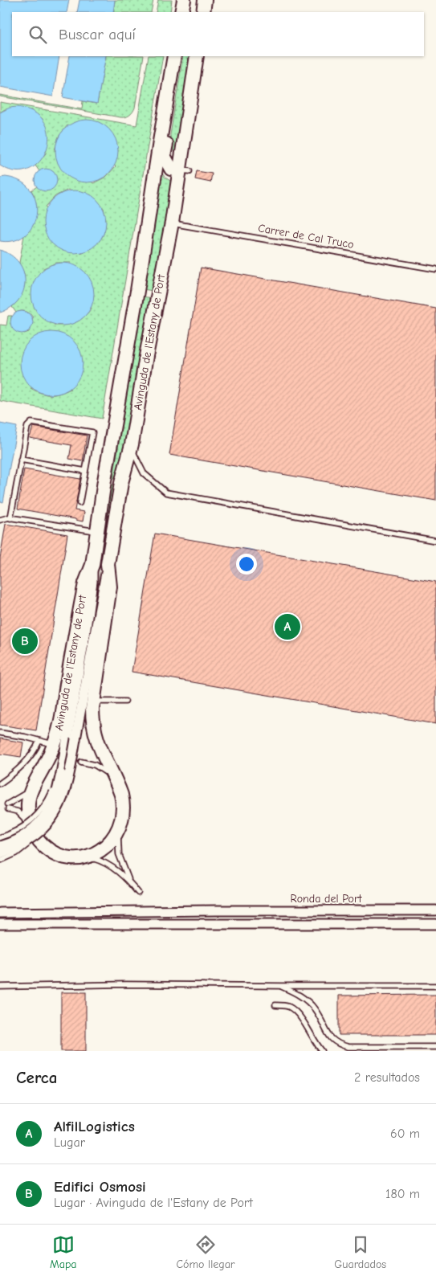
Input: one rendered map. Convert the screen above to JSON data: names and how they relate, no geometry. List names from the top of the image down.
{
  "streets": {
    "street": ["Avinguda de l'Estany de Port", "Ronda del Port"],
    "lane": ["Carrer de Cal Truco"]
  },
  "crossings": [
    ["Carrer de Cal Truco", "Avinguda de l'Estany de Port"]
  ],
  "page": {
    "search": "Buscar aquí",
    "pins": ["A", "B"],
    "heading": ["Cerca", "2 resultados"],
    "list": [
      {
        "mark": "A",
        "name": "AlfilLogistics",
        "note": "Lugar",
        "value": "60 m"
      },
      {
        "mark": "B",
        "name": "Edifici Osmosi",
        "note": "Lugar · Avinguda de l'Estany de Port",
        "value": "180 m"
      }
    ],
    "nav": ["Mapa", "Cómo llegar", "Guardados"]
  }
}
